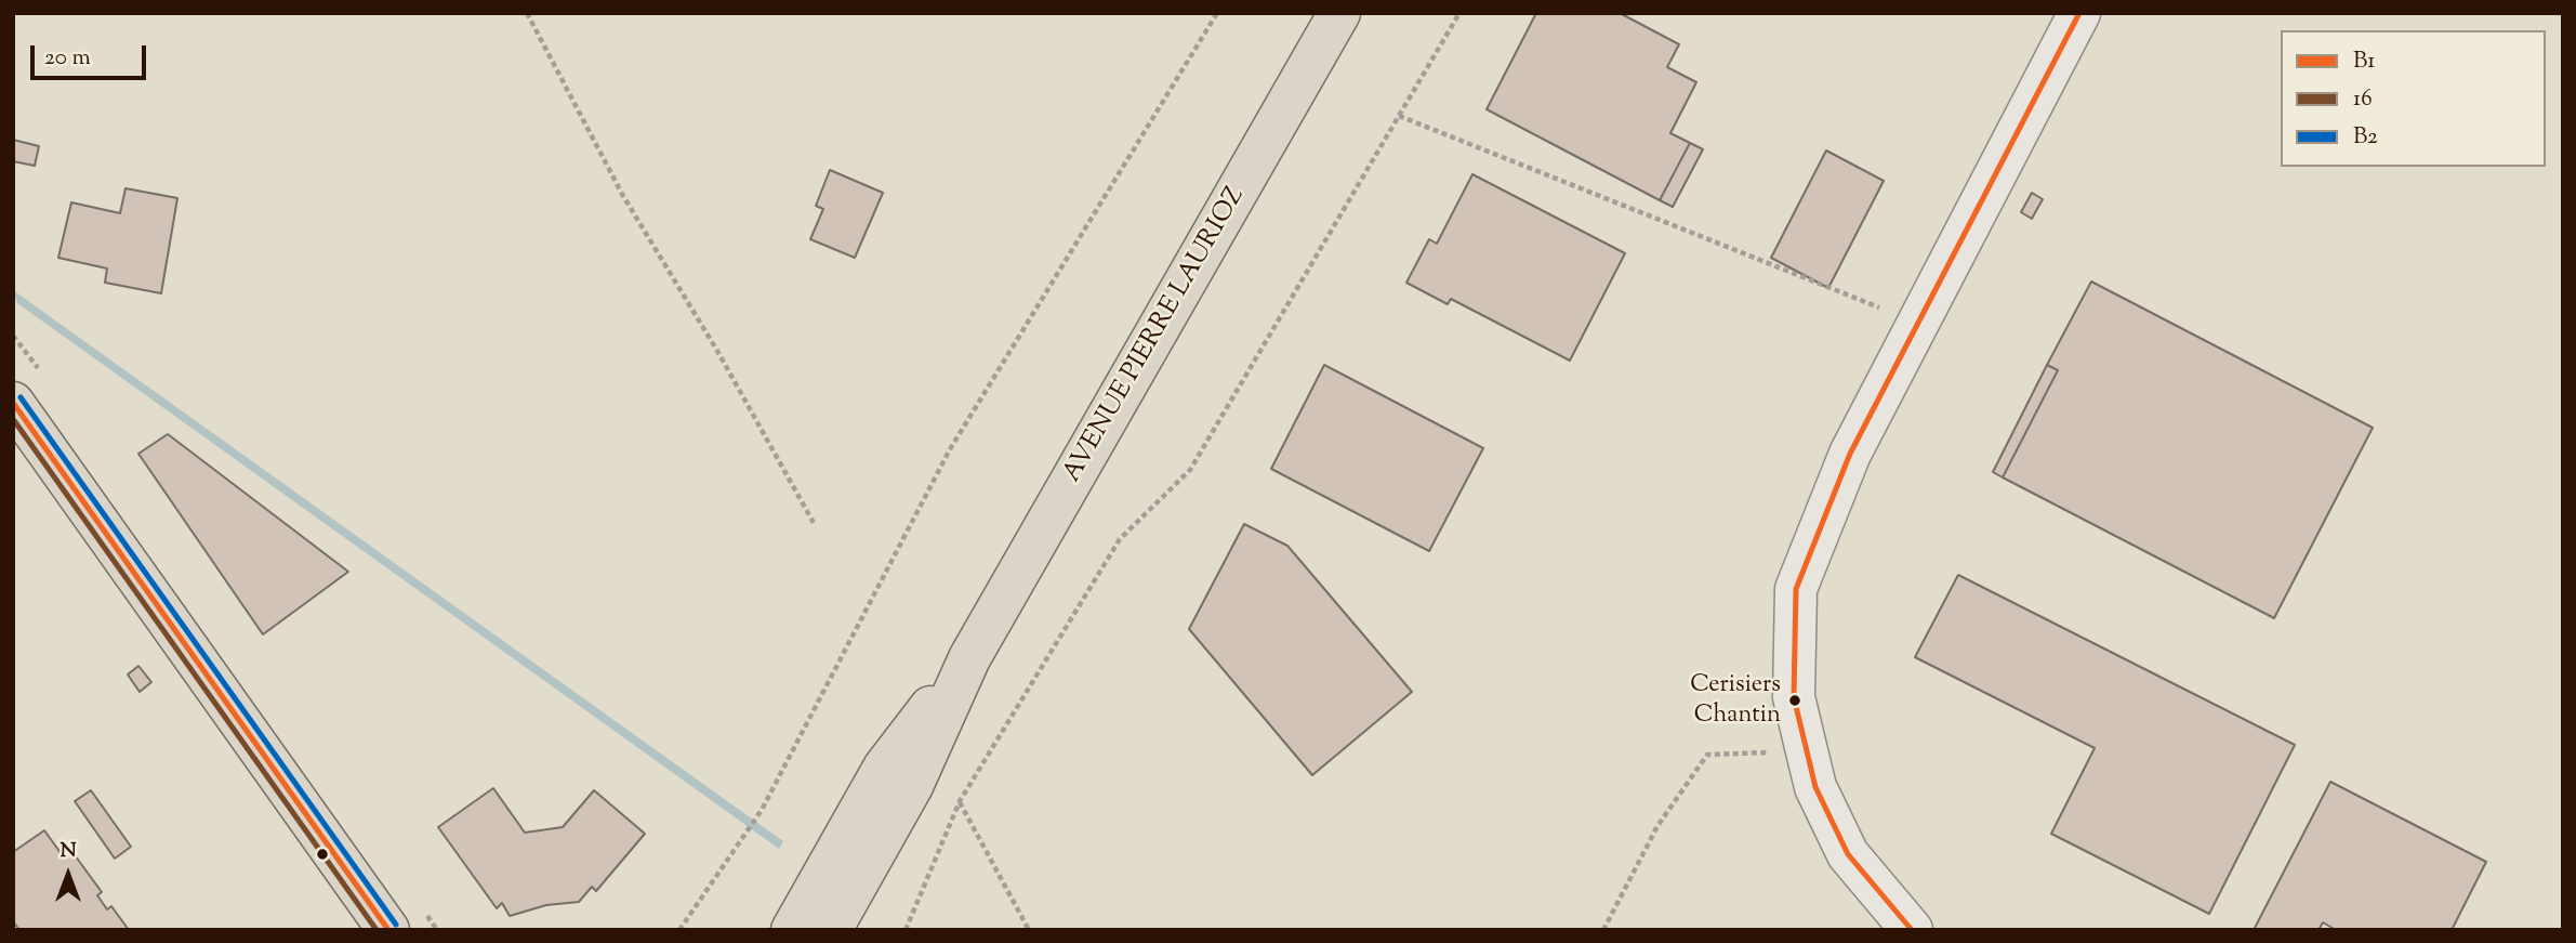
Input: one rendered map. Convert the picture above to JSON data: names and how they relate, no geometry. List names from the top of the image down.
{
  "streets": {
    "main road": ["AVENUE PIERRE LAURIOZ"]
  },
  "places": ["Cerisiers Chantin"],
  "lines": ["transit line B1", "transit line B2", "transit line 16"],
  "legend": ["B1", "16", "B2"],
  "scale_bar": "20 m",
  "north": "top"
}
